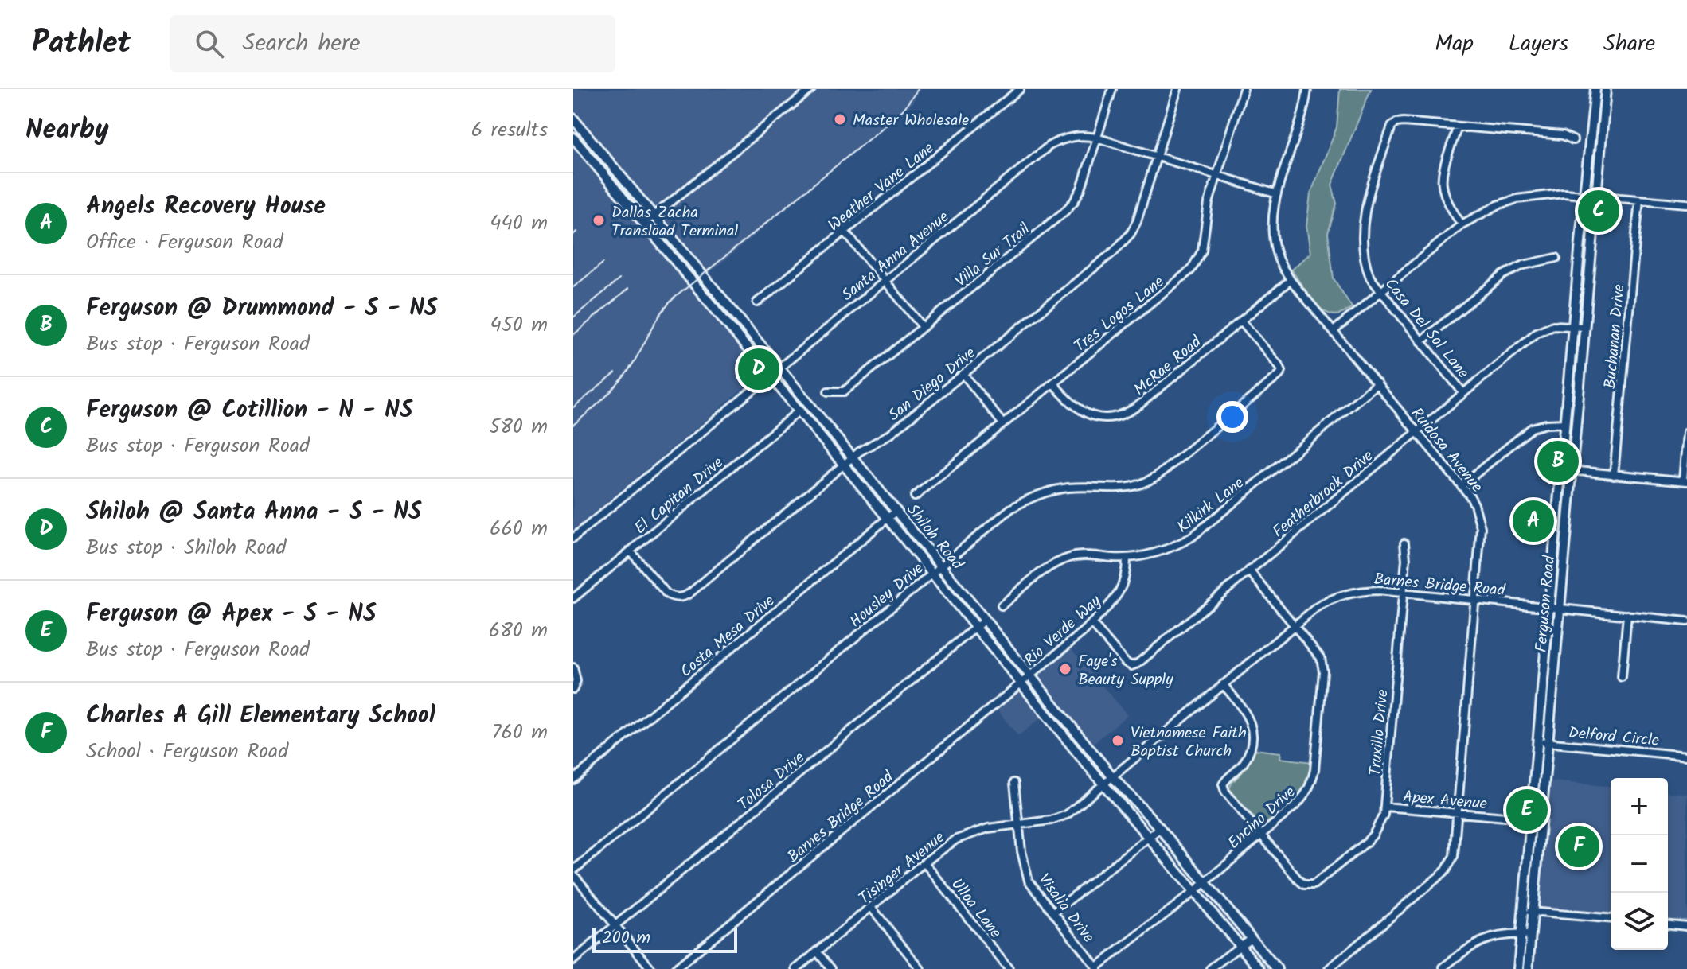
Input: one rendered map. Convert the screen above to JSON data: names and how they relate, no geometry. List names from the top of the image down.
{
  "streets": {
    "main road": ["Shiloh Road", "Ferguson Road"],
    "street": [
      "Weather Vane Lane",
      "Villa Sur Trail",
      "Santa Anna Avenue",
      "Tres Logos Lane",
      "Casa Del Sol Lane",
      "Buchanan Drive",
      "McRae Road",
      "San Diego Drive",
      "Ruidosa Avenue",
      "Featherbrook Drive",
      "El Capitan Drive",
      "Kilkirk Lane",
      "Barnes Bridge Road",
      "Housley Drive",
      "Rio Verde Way",
      "Costa Mesa Drive",
      "Truxillo Drive",
      "Delford Circle",
      "Tolosa Drive",
      "Apex Avenue",
      "Encino Drive",
      "Tisinger Avenue",
      "Ulloa Lane",
      "Visalia Drive"
    ]
  },
  "crossings": [
    ["Villa Sur Trail", "Santa Anna Avenue"],
    ["Santa Anna Avenue", "Tres Logos Lane"],
    ["Santa Anna Avenue", "San Diego Drive"],
    ["Santa Anna Avenue", "Ruidosa Avenue"],
    ["Santa Anna Avenue", "Shiloh Road"],
    ["Tres Logos Lane", "McRae Road"],
    ["Casa Del Sol Lane", "Featherbrook Drive"],
    ["McRae Road", "Ruidosa Avenue"],
    ["McRae Road", "Housley Drive"],
    ["San Diego Drive", "El Capitan Drive"],
    ["San Diego Drive", "Shiloh Road"],
    ["Ruidosa Avenue", "Featherbrook Drive"],
    ["Ruidosa Avenue", "Kilkirk Lane"],
    ["Ruidosa Avenue", "Barnes Bridge Road"],
    ["Ruidosa Avenue", "Apex Avenue"],
    ["Featherbrook Drive", "Ferguson Road"],
    ["Featherbrook Drive", "Rio Verde Way"],
    ["Featherbrook Drive", "Encino Drive"],
    ["El Capitan Drive", "Shiloh Road"],
    ["Kilkirk Lane", "Rio Verde Way"],
    ["Shiloh Road", "Barnes Bridge Road"],
    ["Shiloh Road", "Housley Drive"],
    ["Shiloh Road", "Rio Verde Way"],
    ["Shiloh Road", "Costa Mesa Drive"],
    ["Shiloh Road", "Tolosa Drive"],
    ["Shiloh Road", "Encino Drive"],
    ["Shiloh Road", "Tisinger Avenue"],
    ["Barnes Bridge Road", "Ferguson Road"],
    ["Barnes Bridge Road", "Rio Verde Way"],
    ["Barnes Bridge Road", "Truxillo Drive"],
    ["Barnes Bridge Road", "Encino Drive"],
    ["Barnes Bridge Road", "Tisinger Avenue"],
    ["Ferguson Road", "Delford Circle"],
    ["Ferguson Road", "Apex Avenue"],
    ["Truxillo Drive", "Apex Avenue"],
    ["Truxillo Drive", "Encino Drive"],
    ["Encino Drive", "Visalia Drive"],
    ["Tisinger Avenue", "Ulloa Lane"],
    ["Tisinger Avenue", "Visalia Drive"]
  ],
  "places": [
    "Master Wholesale",
    "Dallas Zacha Transload Terminal",
    "Faye's Beauty Supply",
    "Vietnamese Faith Baptist Church"
  ],
  "scale_bar": "200 m",
  "page": {
    "header": "Pathlet",
    "search": "Search here",
    "nav": ["Map", "Layers", "Share"],
    "heading": ["Nearby", "6 results"],
    "list": [
      {
        "mark": "A",
        "name": "Angels Recovery House",
        "note": "Office · Ferguson Road",
        "value": "440 m"
      },
      {
        "mark": "B",
        "name": "Ferguson @ Drummond - S - NS",
        "note": "Bus stop · Ferguson Road",
        "value": "450 m"
      },
      {
        "mark": "C",
        "name": "Ferguson @ Cotillion - N - NS",
        "note": "Bus stop · Ferguson Road",
        "value": "580 m"
      },
      {
        "mark": "D",
        "name": "Shiloh @ Santa Anna - S - NS",
        "note": "Bus stop · Shiloh Road",
        "value": "660 m"
      },
      {
        "mark": "E",
        "name": "Ferguson @ Apex - S - NS",
        "note": "Bus stop · Ferguson Road",
        "value": "680 m"
      },
      {
        "mark": "F",
        "name": "Charles A Gill Elementary School",
        "note": "School · Ferguson Road",
        "value": "760 m"
      }
    ],
    "pins": [
      "C",
      "D",
      "B",
      "A",
      "E",
      "F"
    ],
    "map_buttons": ["+", "−"],
    "scale": "200 m"
  }
}
